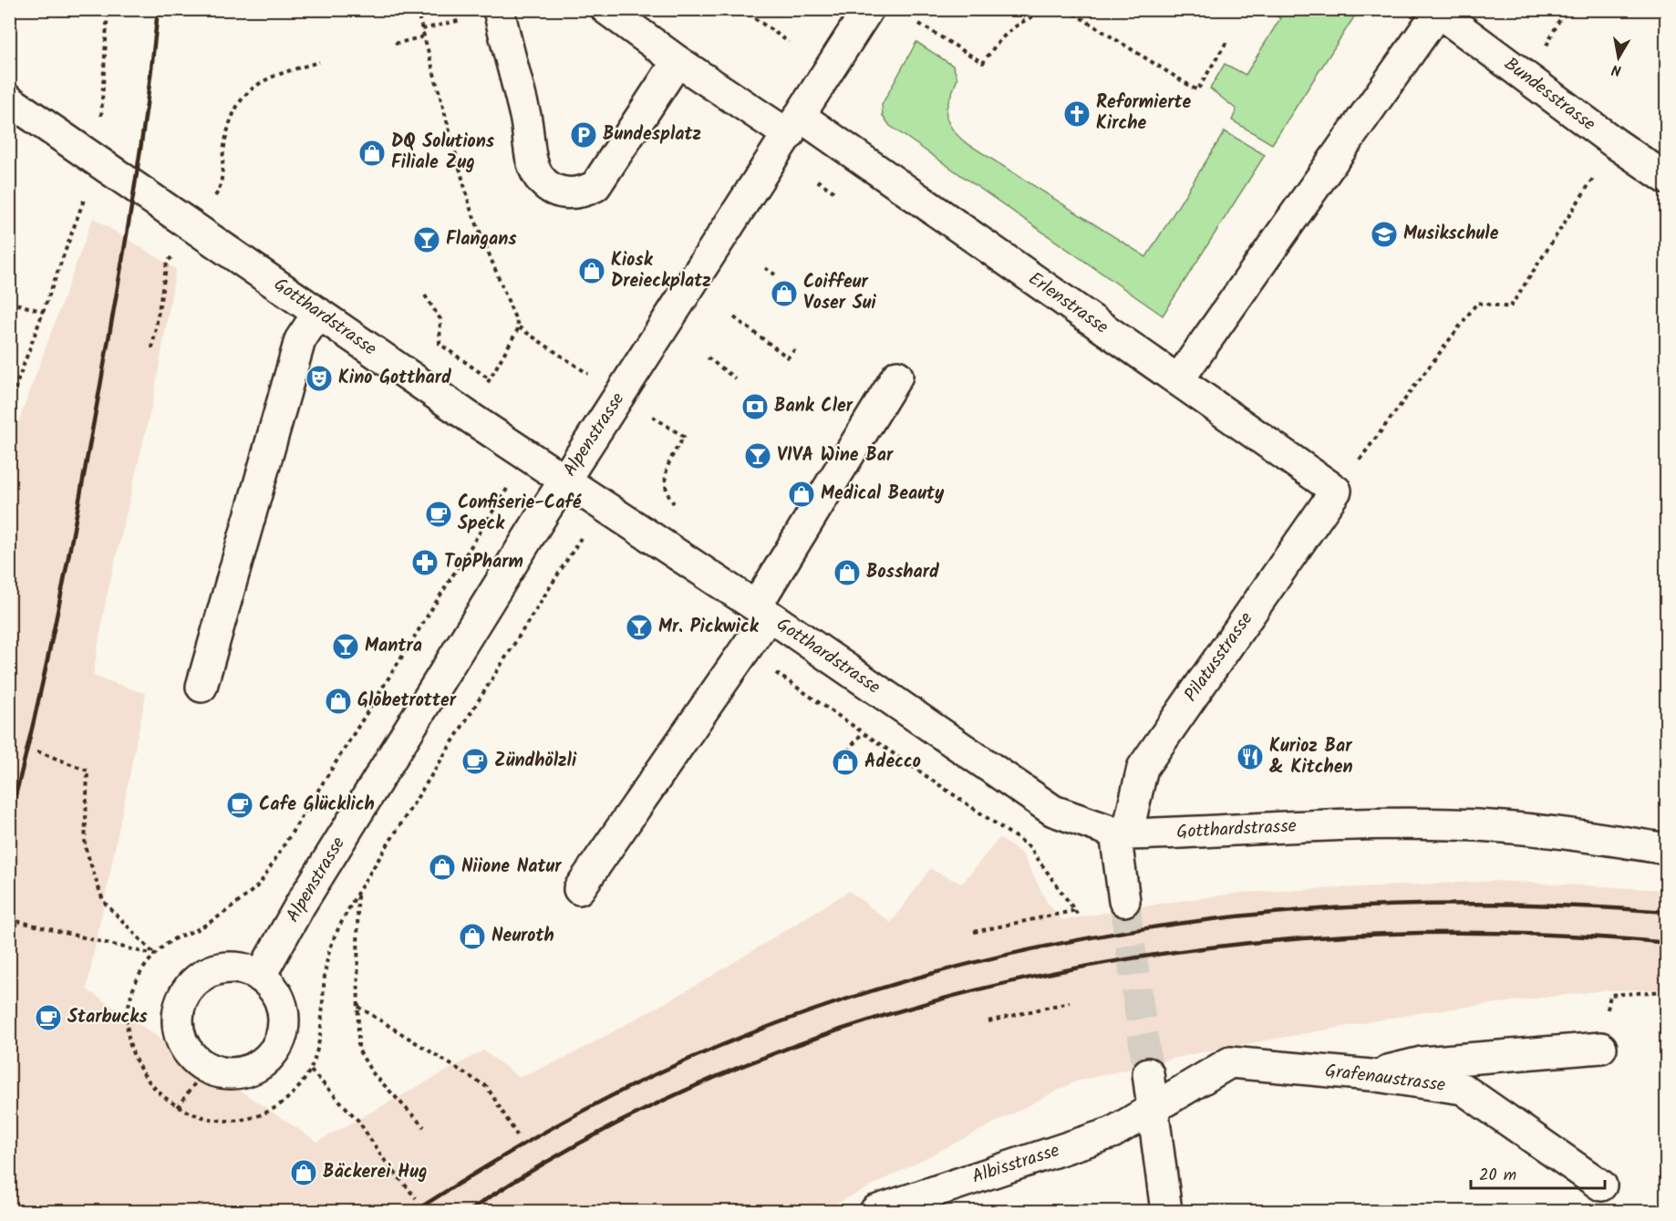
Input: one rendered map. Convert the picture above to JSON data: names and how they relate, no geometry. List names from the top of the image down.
{
  "streets": {
    "street": [
      "Bundesstrasse",
      "Erlenstrasse",
      "Gotthardstrasse",
      "Alpenstrasse",
      "Pilatusstrasse",
      "Grafenaustrasse",
      "Albisstrasse"
    ]
  },
  "crossings": [
    ["Erlenstrasse", "Alpenstrasse"],
    ["Erlenstrasse", "Pilatusstrasse"],
    ["Gotthardstrasse", "Alpenstrasse"],
    ["Gotthardstrasse", "Pilatusstrasse"],
    ["Grafenaustrasse", "Albisstrasse"]
  ],
  "places": {
    "church": ["Reformierte Kirche"],
    "parking": ["Bundesplatz"],
    "shop": [
      "DQ Solutions Filiale Zug",
      "Kiosk Dreieckplatz",
      "Coiffeur Voser Sui",
      "Medical Beauty",
      "Bosshard",
      "Globetrotter",
      "Adecco",
      "Niione Natur",
      "Neuroth",
      "Bäckerei Hug"
    ],
    "school or university": ["Musikschule"],
    "bar": [
      "Flangans",
      "VIVA Wine Bar",
      "Mr. Pickwick",
      "Mantra"
    ],
    "theatre": ["Kino Gotthard"],
    "bank": ["Bank Cler"],
    "cafe": [
      "Confiserie-Café Speck",
      "Zündhölzli",
      "Cafe Glücklich",
      "Starbucks"
    ],
    "pharmacy": ["TopPharm"],
    "restaurant": ["Kurioz Bar & Kitchen"]
  },
  "scale_bar": "20 m",
  "north": "bottom"
}
